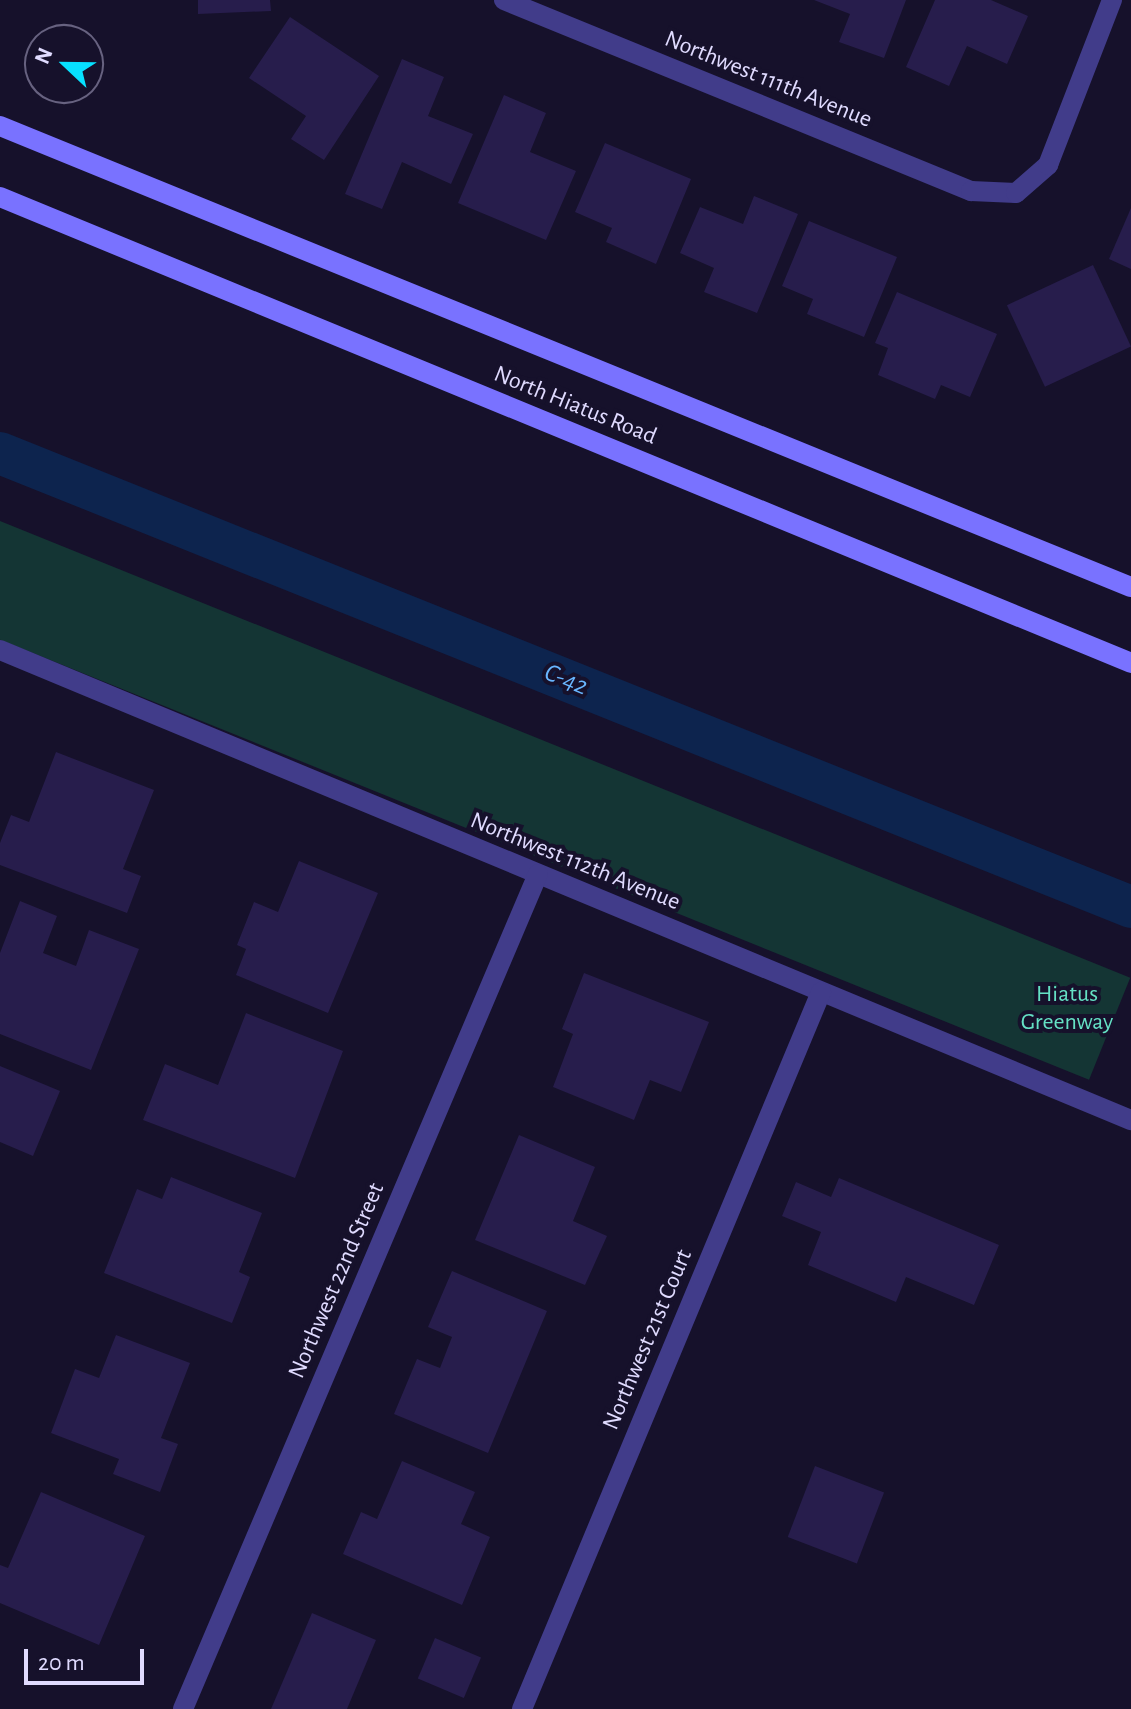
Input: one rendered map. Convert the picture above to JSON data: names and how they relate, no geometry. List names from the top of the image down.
{
  "streets": {
    "main road": ["North Hiatus Road"],
    "street": [
      "Northwest 111th Avenue",
      "Northwest 112th Avenue",
      "Northwest 22nd Street",
      "Northwest 21st Court"
    ]
  },
  "crossings": [
    ["Northwest 112th Avenue", "Northwest 22nd Street"],
    ["Northwest 112th Avenue", "Northwest 21st Court"]
  ],
  "water": ["C-42"],
  "parks": ["Hiatus Greenway"],
  "scale_bar": "20 m",
  "north": "left"
}
